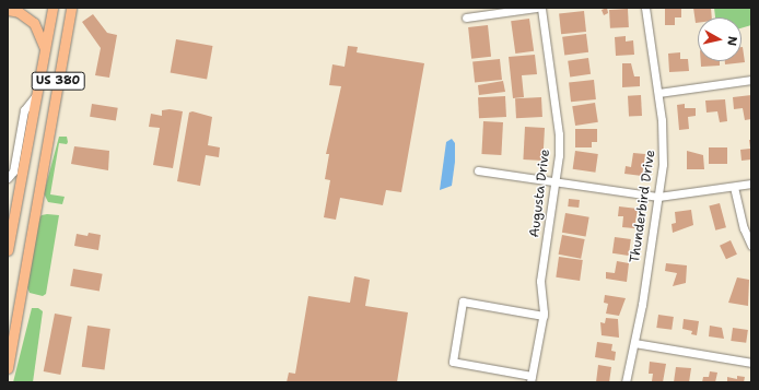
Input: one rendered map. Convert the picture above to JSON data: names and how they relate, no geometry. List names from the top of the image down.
{
  "streets": {
    "main road": ["US 380"],
    "street": ["Augusta Drive", "Thunderbird Drive"]
  },
  "north": "right"
}
